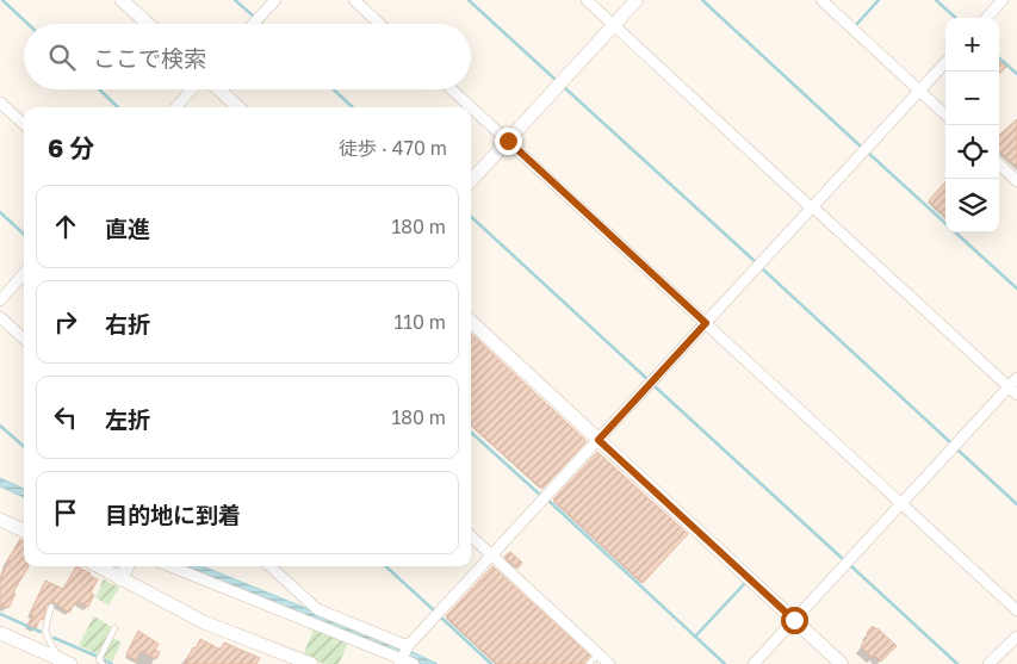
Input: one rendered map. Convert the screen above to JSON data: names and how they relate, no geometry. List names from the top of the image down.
{
  "page": {
    "map_buttons": ["+", "−"],
    "search": "ここで検索",
    "heading": ["6 分", "徒歩 · 470 m"],
    "list": [
      ["直進", "180 m"],
      ["右折", "110 m"],
      ["左折", "180 m"],
      "目的地に到着"
    ]
  }
}
